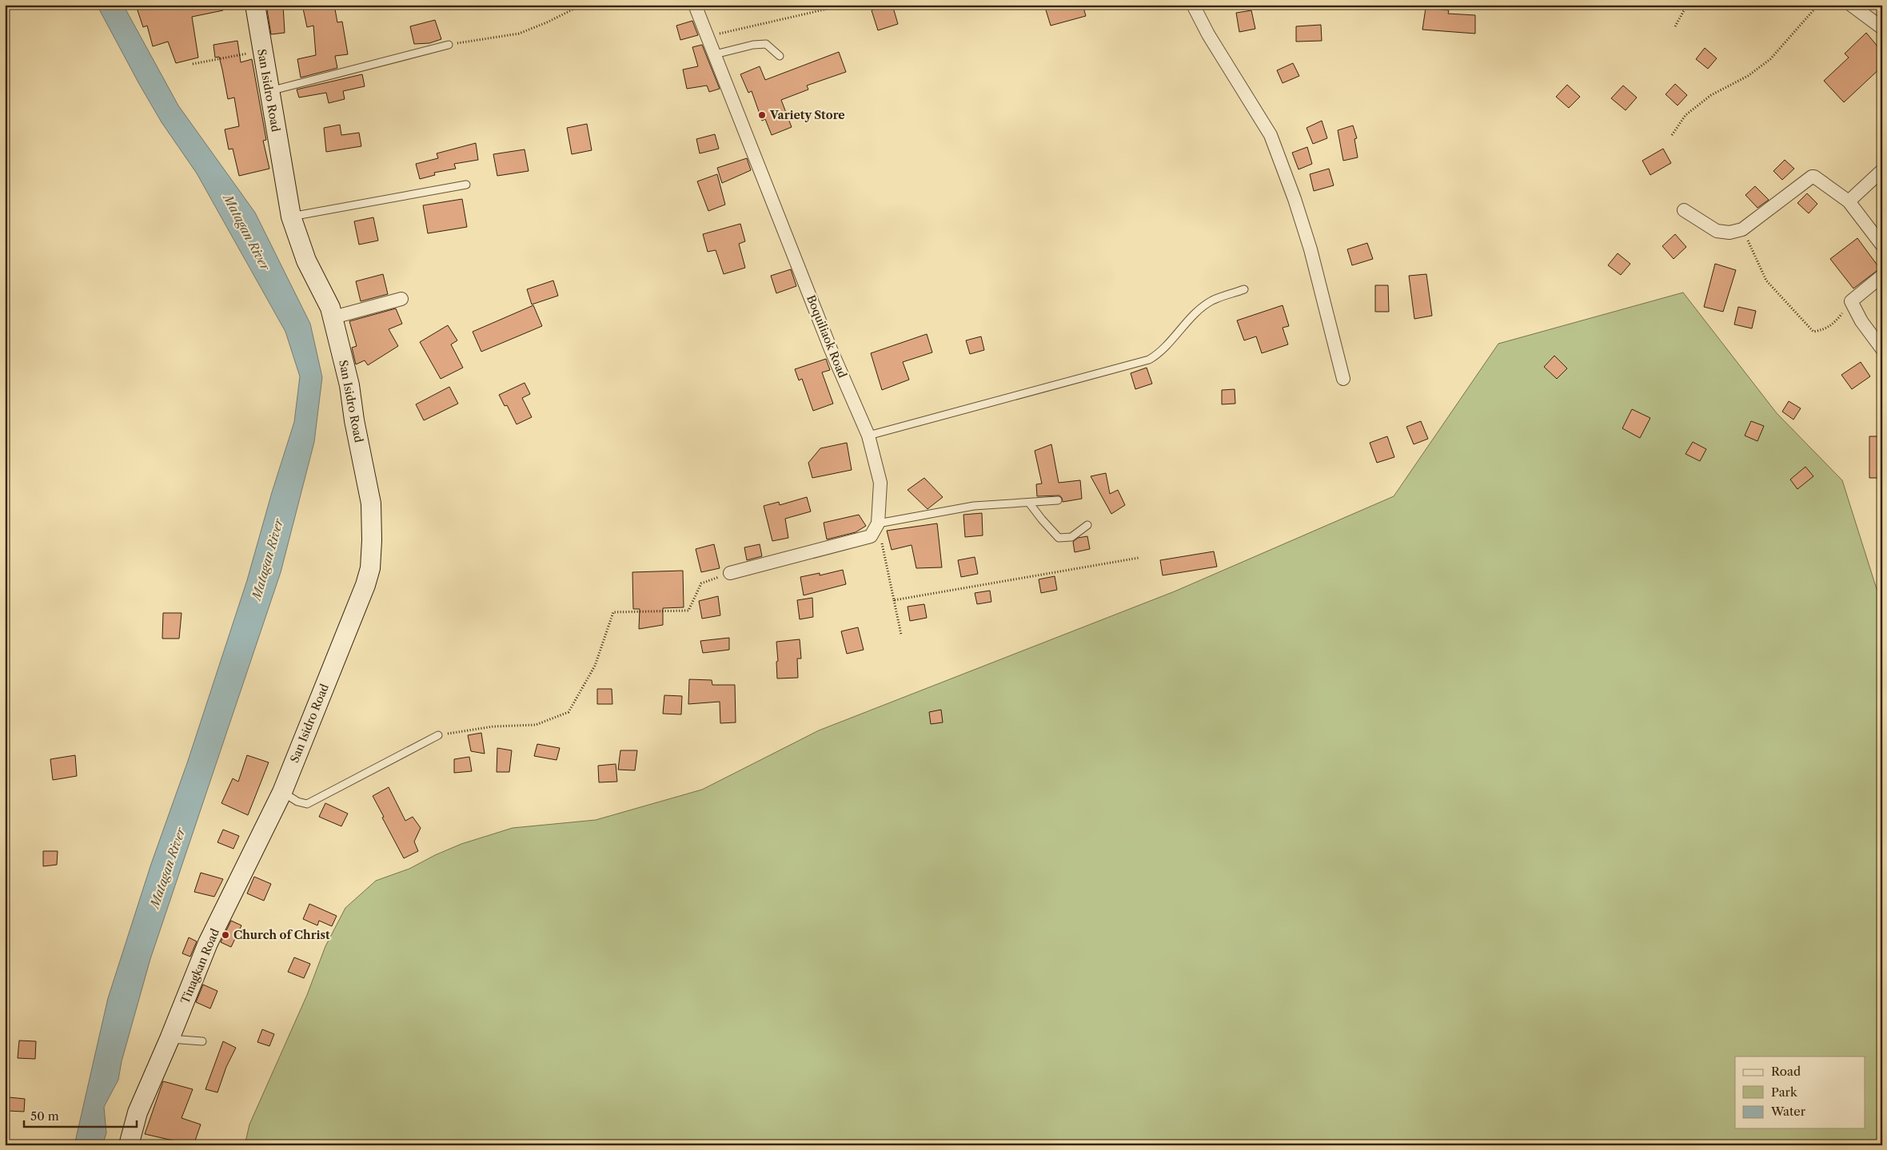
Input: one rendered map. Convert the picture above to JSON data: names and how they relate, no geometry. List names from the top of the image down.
{
  "streets": {
    "street": ["San Isidro Road", "Boquiliaok Road", "Tinagkan Road"]
  },
  "crossings": [
    ["San Isidro Road", "Tinagkan Road"]
  ],
  "water": ["Matagan River"],
  "places": ["Variety Store", "Church of Christ"],
  "legend": ["Road", "Park", "Water"],
  "scale_bar": "50 m"
}
